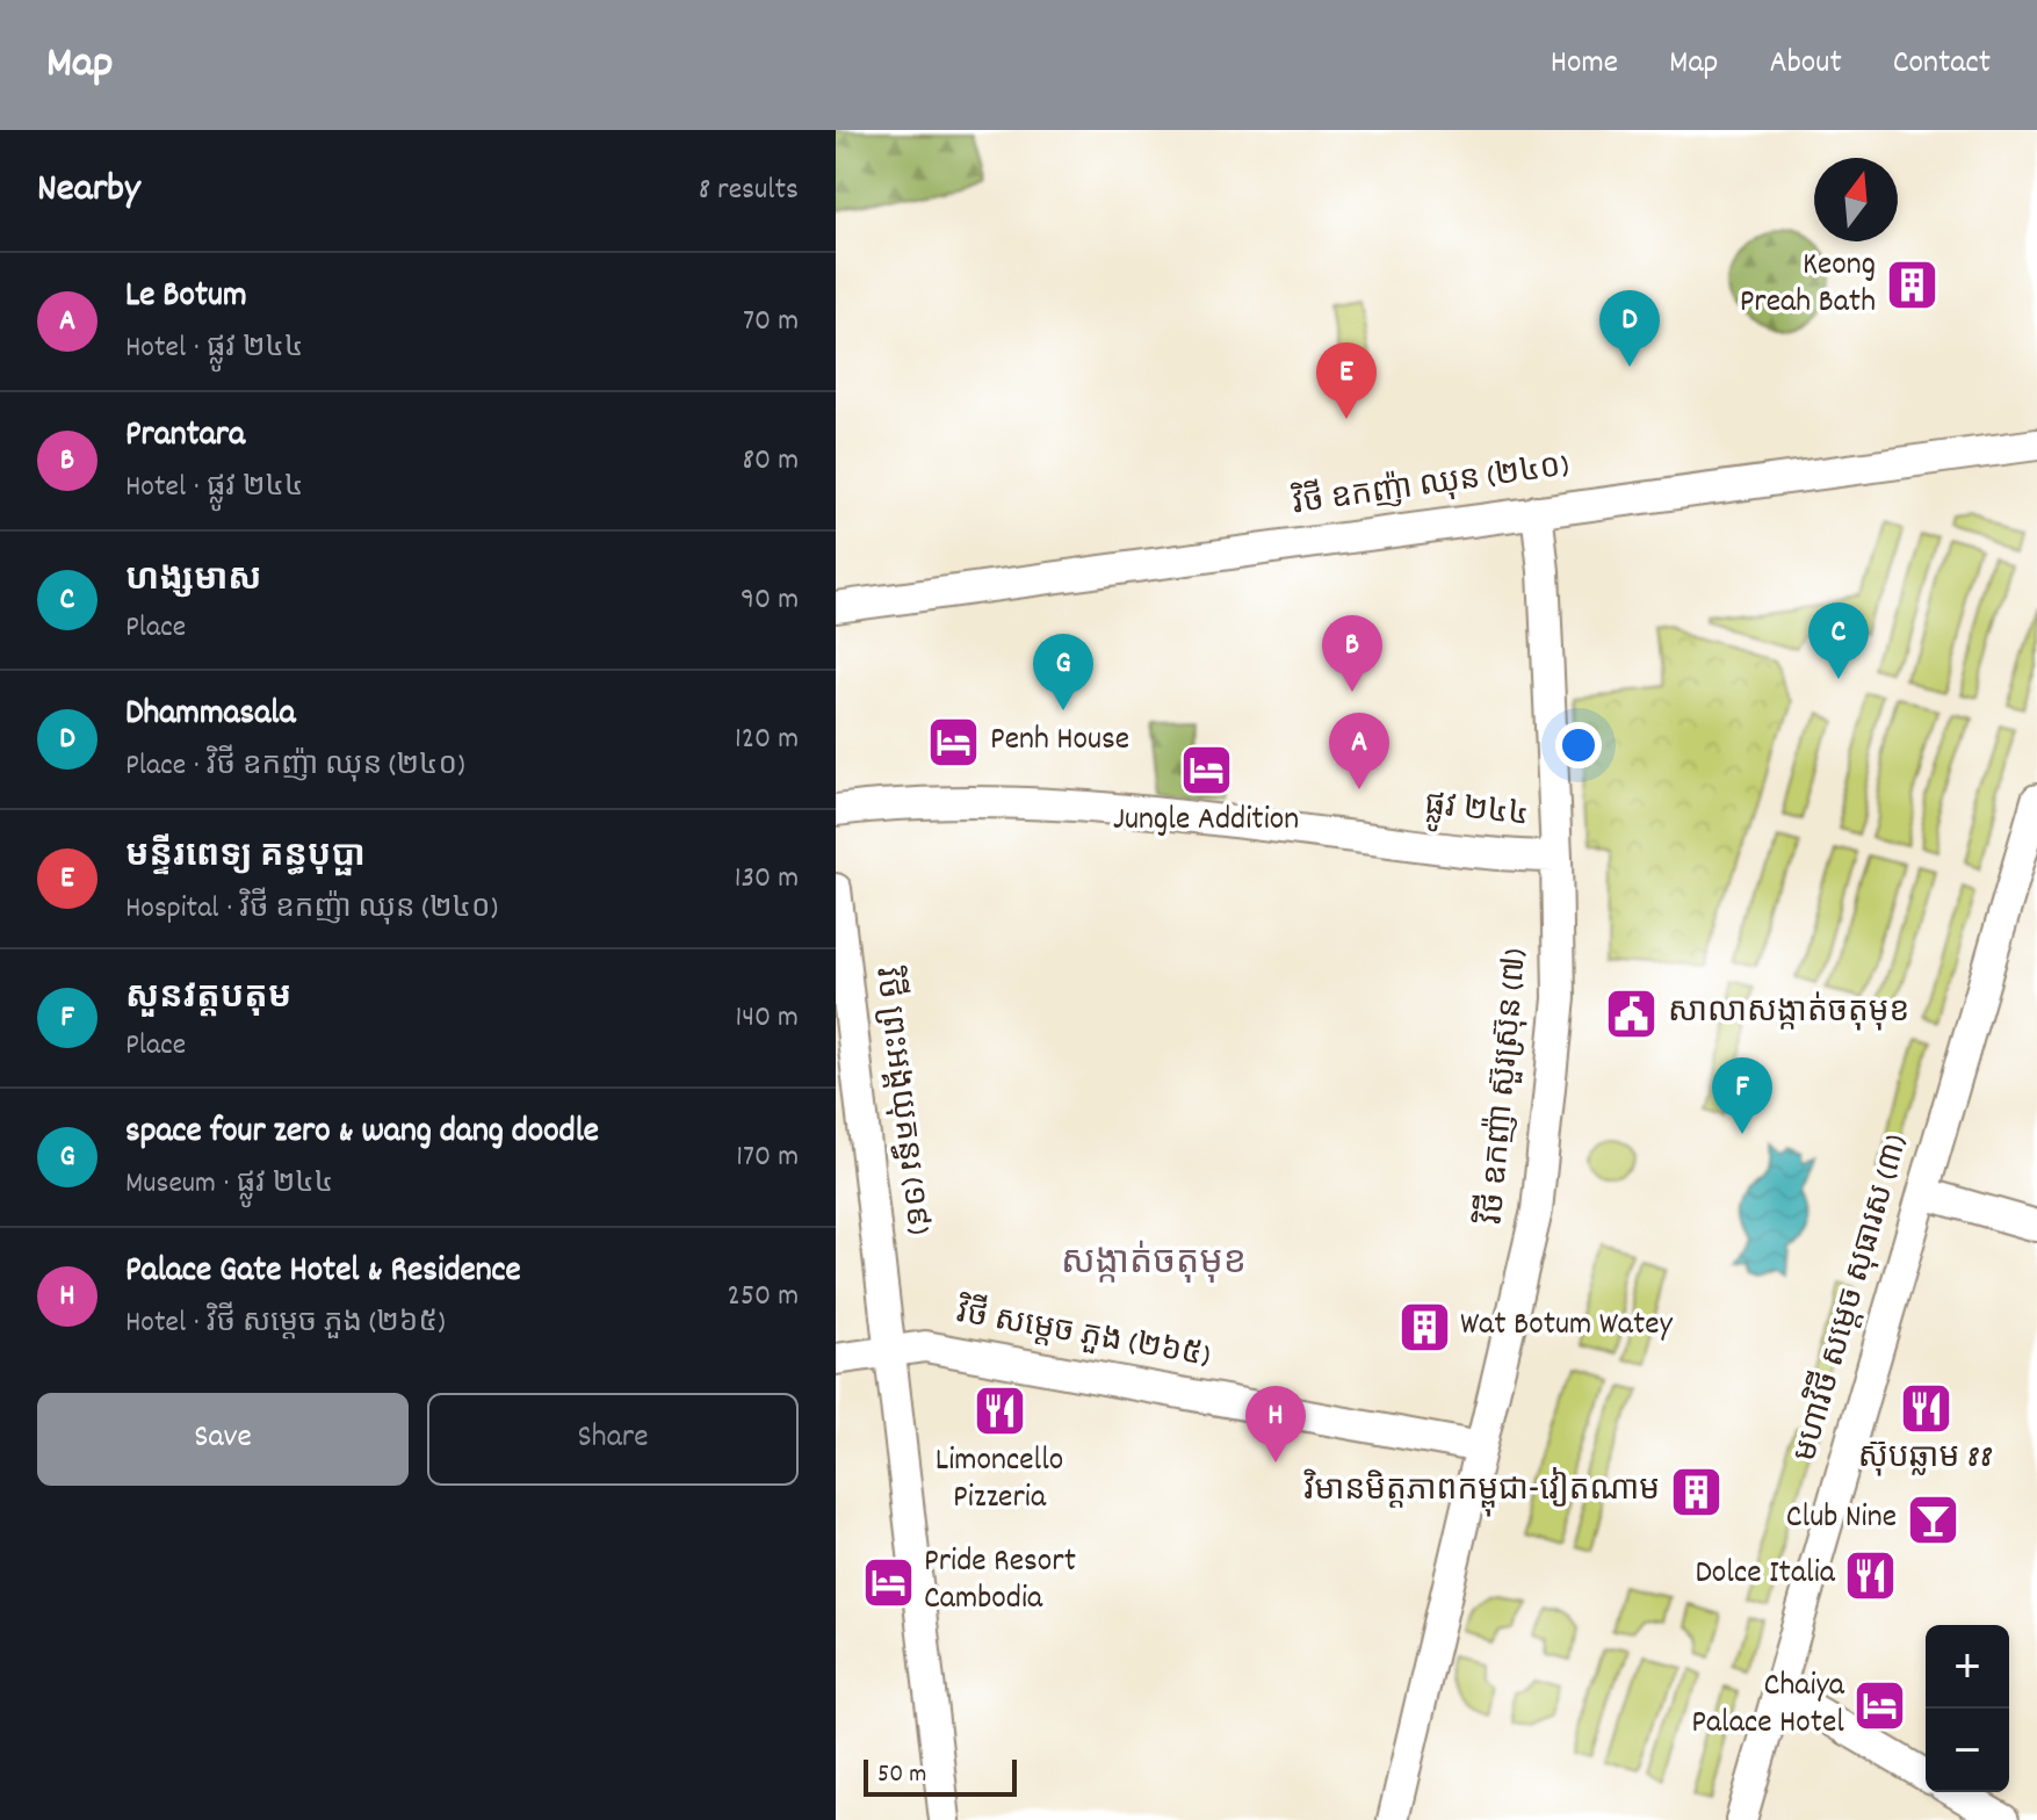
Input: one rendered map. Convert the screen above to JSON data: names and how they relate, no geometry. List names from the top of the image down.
{
  "streets": {
    "street": [
      "វិថី ឧកញ៉ា ឈុន (២៤០)",
      "ផ្លូវ ២៤៤",
      "វិថី ឧកញ៉ា ស៊ួរស៊្រុន (៧)",
      "វិថី ព្រះអង្គយុគន្ធរ (១៩)",
      "មហាវិថី សម្តេច សុធារស (៣)",
      "វិថី សម្តេច ភួង (២៦៥)"
    ]
  },
  "crossings": [
    ["វិថី ឧកញ៉ា ឈុន (២៤០)", "វិថី ឧកញ៉ា ស៊ួរស៊្រុន (៧)"],
    ["ផ្លូវ ២៤៤", "វិថី ឧកញ៉ា ស៊ួរស៊្រុន (៧)"],
    ["វិថី ឧកញ៉ា ស៊ួរស៊្រុន (៧)", "វិថី សម្តេច ភួង (២៦៥)"],
    ["វិថី ព្រះអង្គយុគន្ធរ (១៩)", "វិថី សម្តេច ភួង (២៦៥)"]
  ],
  "districts": ["សង្កាត់ចតុមុខ"],
  "places": {
    "building": ["Keong Preah Bath", "Wat Botum Watey", "វិមានមិត្តភាពកម្ពុជា-វៀតណាម"],
    "hotel": [
      "Penh House",
      "Jungle Addition",
      "Pride Resort Cambodia",
      "Chaiya Palace Hotel"
    ],
    "public building": ["សាលាសង្កាត់ចតុមុខ"],
    "restaurant": ["ស៊ុបឆ្លាម 88", "Limoncello Pizzeria", "Dolce Italia"],
    "bar": ["Club Nine"]
  },
  "scale_bar": "50 m",
  "north": "top",
  "page": {
    "header": "Map",
    "nav": [
      "Home",
      "Map",
      "About",
      "Contact"
    ],
    "heading": ["Nearby", "8 results"],
    "list": [
      {
        "mark": "A",
        "name": "Le Botum",
        "note": "Hotel · ផ្លូវ ២៤៤",
        "value": "70 m"
      },
      {
        "mark": "B",
        "name": "Prantara",
        "note": "Hotel · ផ្លូវ ២៤៤",
        "value": "80 m"
      },
      {
        "mark": "C",
        "name": "ហង្សមាស",
        "note": "Place",
        "value": "90 m"
      },
      {
        "mark": "D",
        "name": "Dhammasala",
        "note": "Place · វិថី ឧកញ៉ា ឈុន (២៤០)",
        "value": "120 m"
      },
      {
        "mark": "E",
        "name": "មន្ទីរពេទ្យ គន្ធបុប្ផា",
        "note": "Hospital · វិថី ឧកញ៉ា ឈុន (២៤០)",
        "value": "130 m"
      },
      {
        "mark": "F",
        "name": "សួនវត្តបតុម",
        "note": "Place",
        "value": "140 m"
      },
      {
        "mark": "G",
        "name": "space four zero & wang dang doodle",
        "note": "Museum · ផ្លូវ ២៤៤",
        "value": "170 m"
      },
      {
        "mark": "H",
        "name": "Palace Gate Hotel & Residence",
        "note": "Hotel · វិថី សម្តេច ភួង (២៦៥)",
        "value": "250 m"
      }
    ],
    "pins": [
      "D",
      "E",
      "C",
      "B",
      "G",
      "A",
      "F",
      "H"
    ],
    "buttons": ["Save", "Share"],
    "map_buttons": ["+", "−"],
    "scale": "50 m"
  }
}
